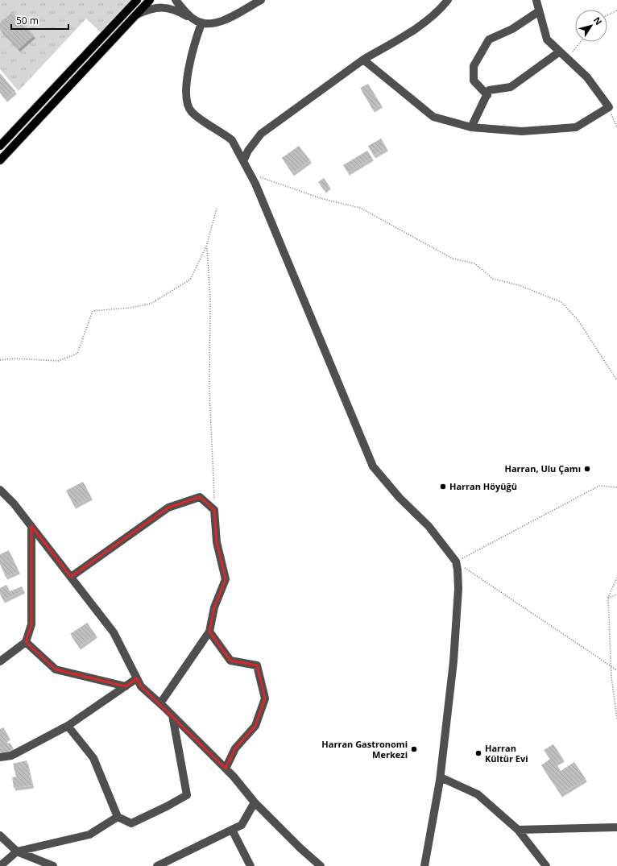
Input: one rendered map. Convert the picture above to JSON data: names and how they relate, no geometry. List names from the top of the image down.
{
  "places": [
    "Harran, Ulu Çamı",
    "Harran Höyüğü",
    "Harran Gastronomi Merkezi",
    "Harran Kültür Evi"
  ],
  "scale_bar": "50 m",
  "north": "top right"
}
